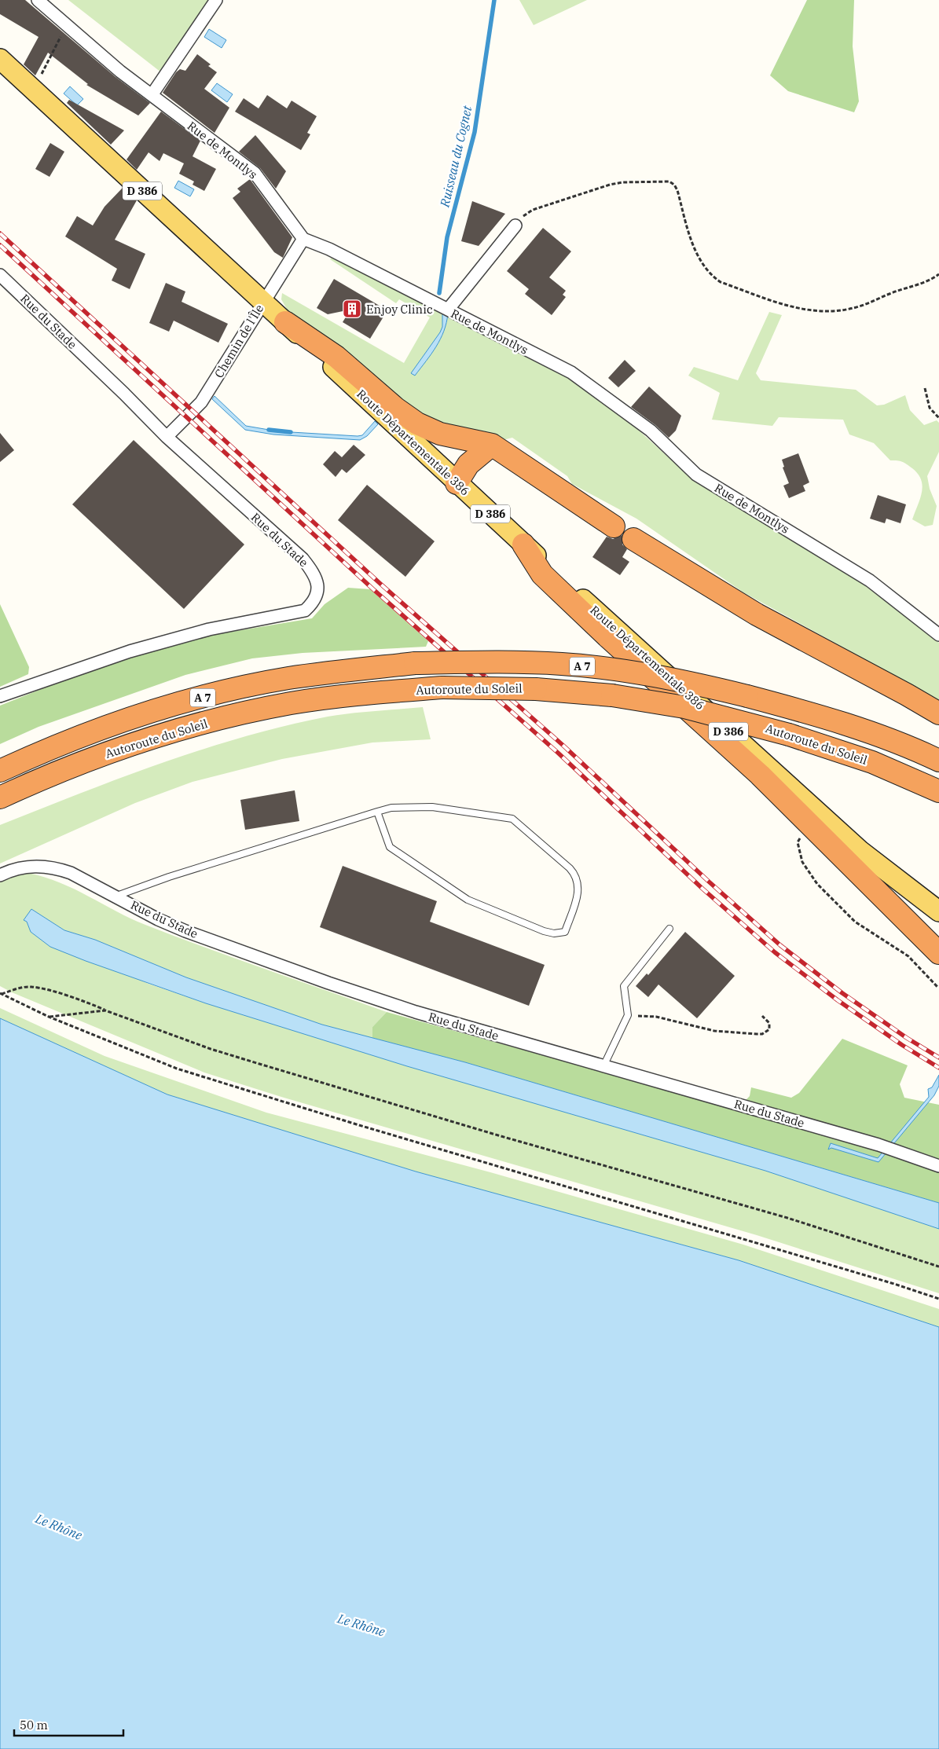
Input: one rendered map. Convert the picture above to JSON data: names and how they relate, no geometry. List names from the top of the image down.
{
  "streets": {
    "highway": ["A 7", "Autoroute du Soleil"],
    "main road": ["D 386", "Route Départementale 386"],
    "street": ["Rue de Montlys", "Rue du Stade", "Chemin de l'Île"]
  },
  "crossings": [
    ["Rue de Montlys", "Chemin de l'Île"],
    ["Rue du Stade", "Chemin de l'Île"],
    ["Chemin de l'Île", "Route Départementale 386"]
  ],
  "water": ["Ruisseau du Cognet", "Le Rhône"],
  "places": {
    "building": ["Enjoy Clinic"]
  },
  "scale_bar": "50 m"
}
